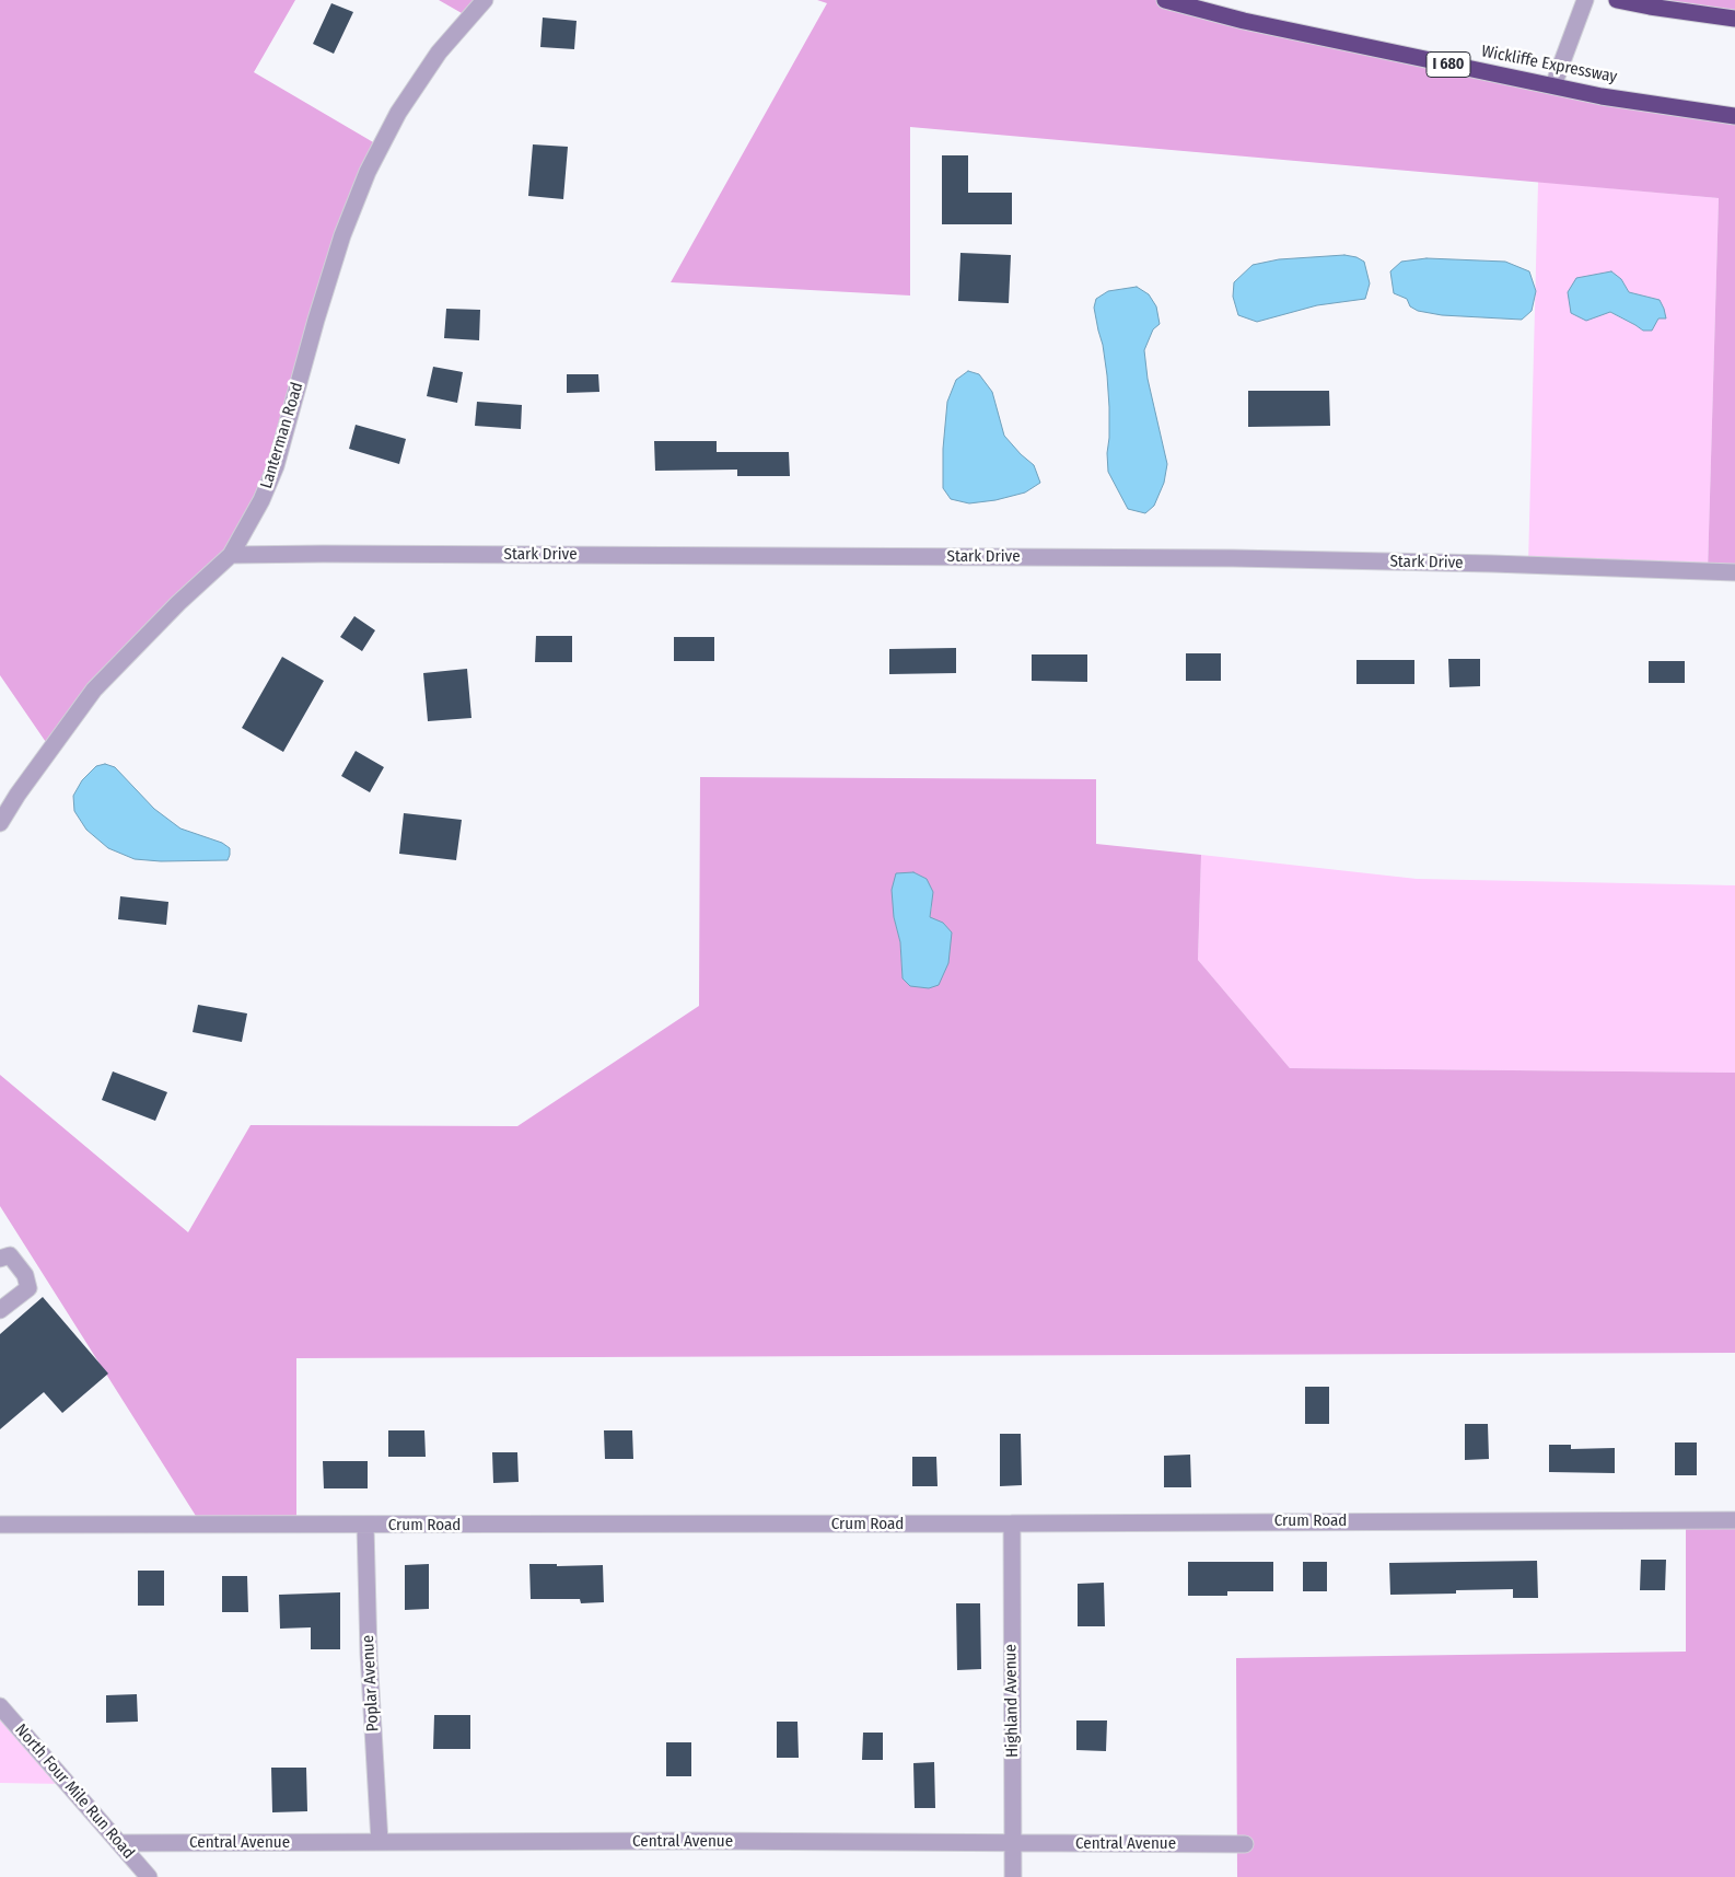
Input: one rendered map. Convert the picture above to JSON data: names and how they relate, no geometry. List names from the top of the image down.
{
  "streets": {
    "highway": ["I 680", "Wickliffe Expressway"],
    "street": [
      "Lanterman Road",
      "Stark Drive",
      "Crum Road",
      "Poplar Avenue",
      "Highland Avenue",
      "North Four Mile Run Road",
      "Central Avenue"
    ]
  },
  "crossings": [
    ["Lanterman Road", "Stark Drive"],
    ["Crum Road", "Poplar Avenue"],
    ["Crum Road", "Highland Avenue"],
    ["Poplar Avenue", "Central Avenue"],
    ["Highland Avenue", "Central Avenue"],
    ["North Four Mile Run Road", "Central Avenue"]
  ]
}
